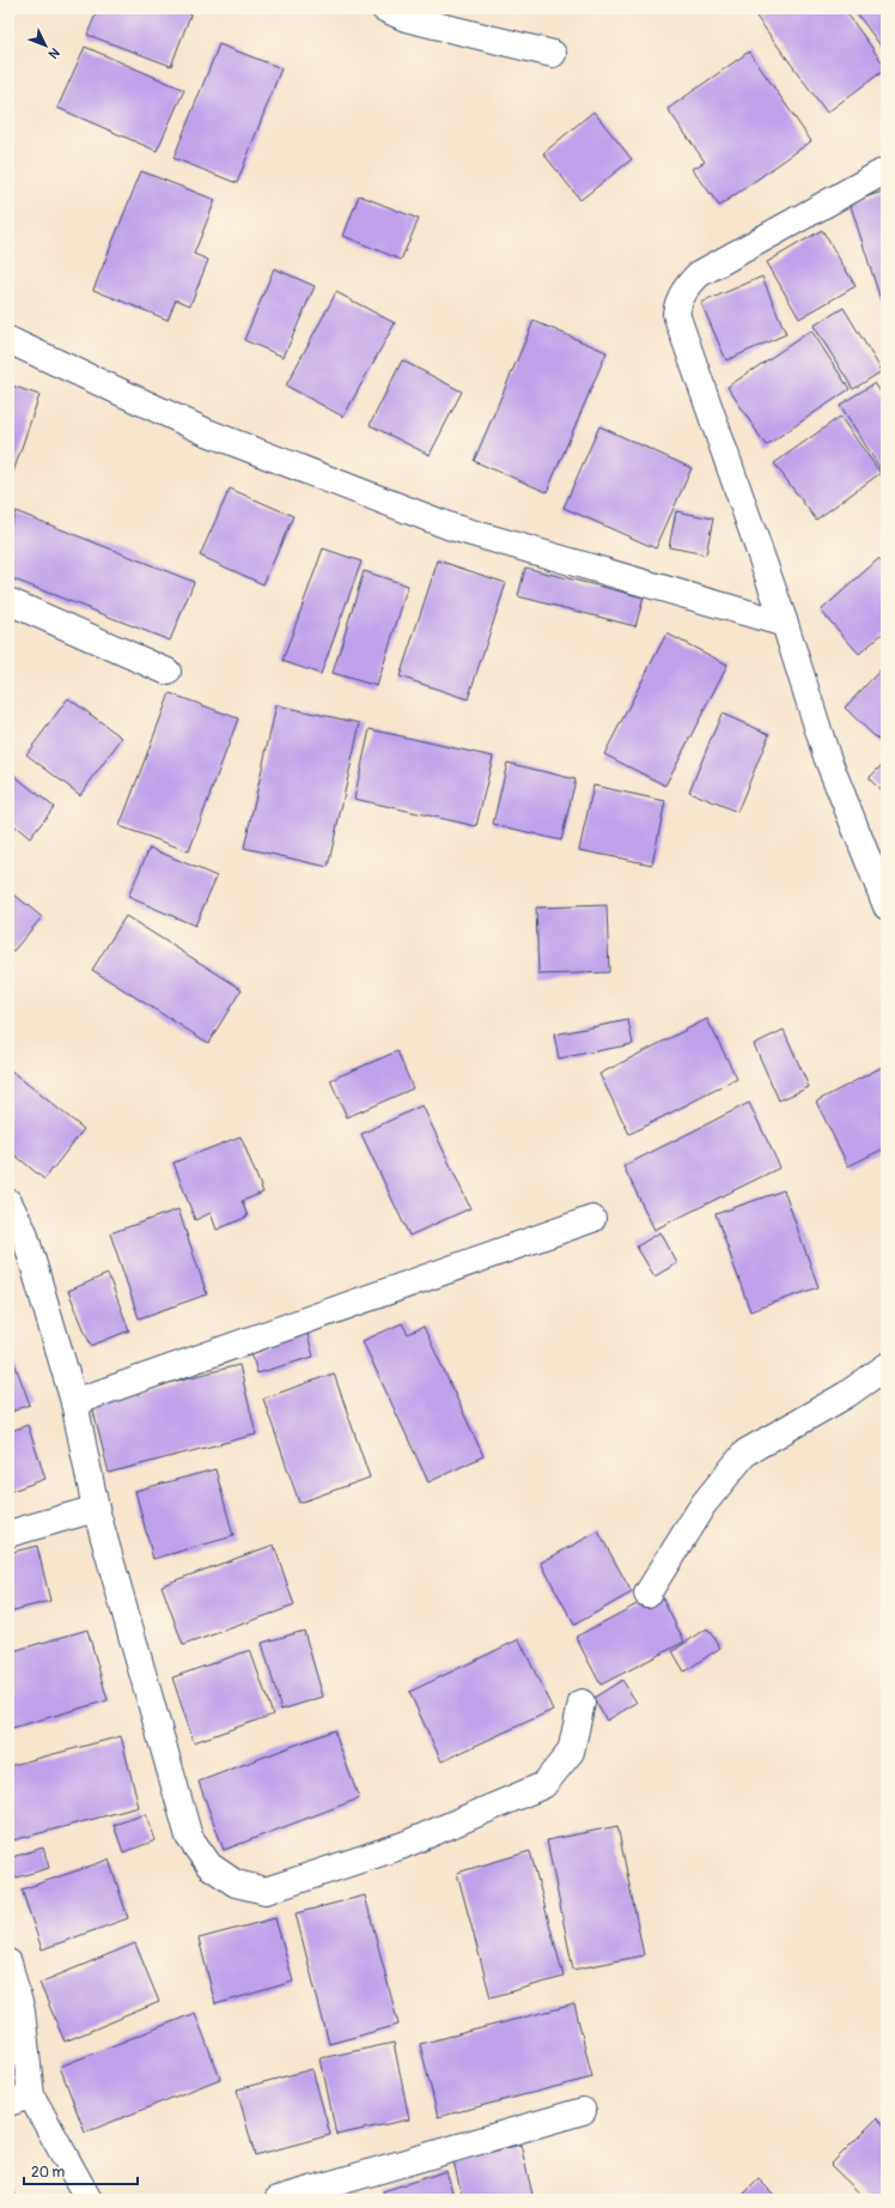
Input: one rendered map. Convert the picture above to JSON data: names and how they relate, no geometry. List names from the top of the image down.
{
  "scale_bar": "20 m",
  "north": "bottom right"
}
